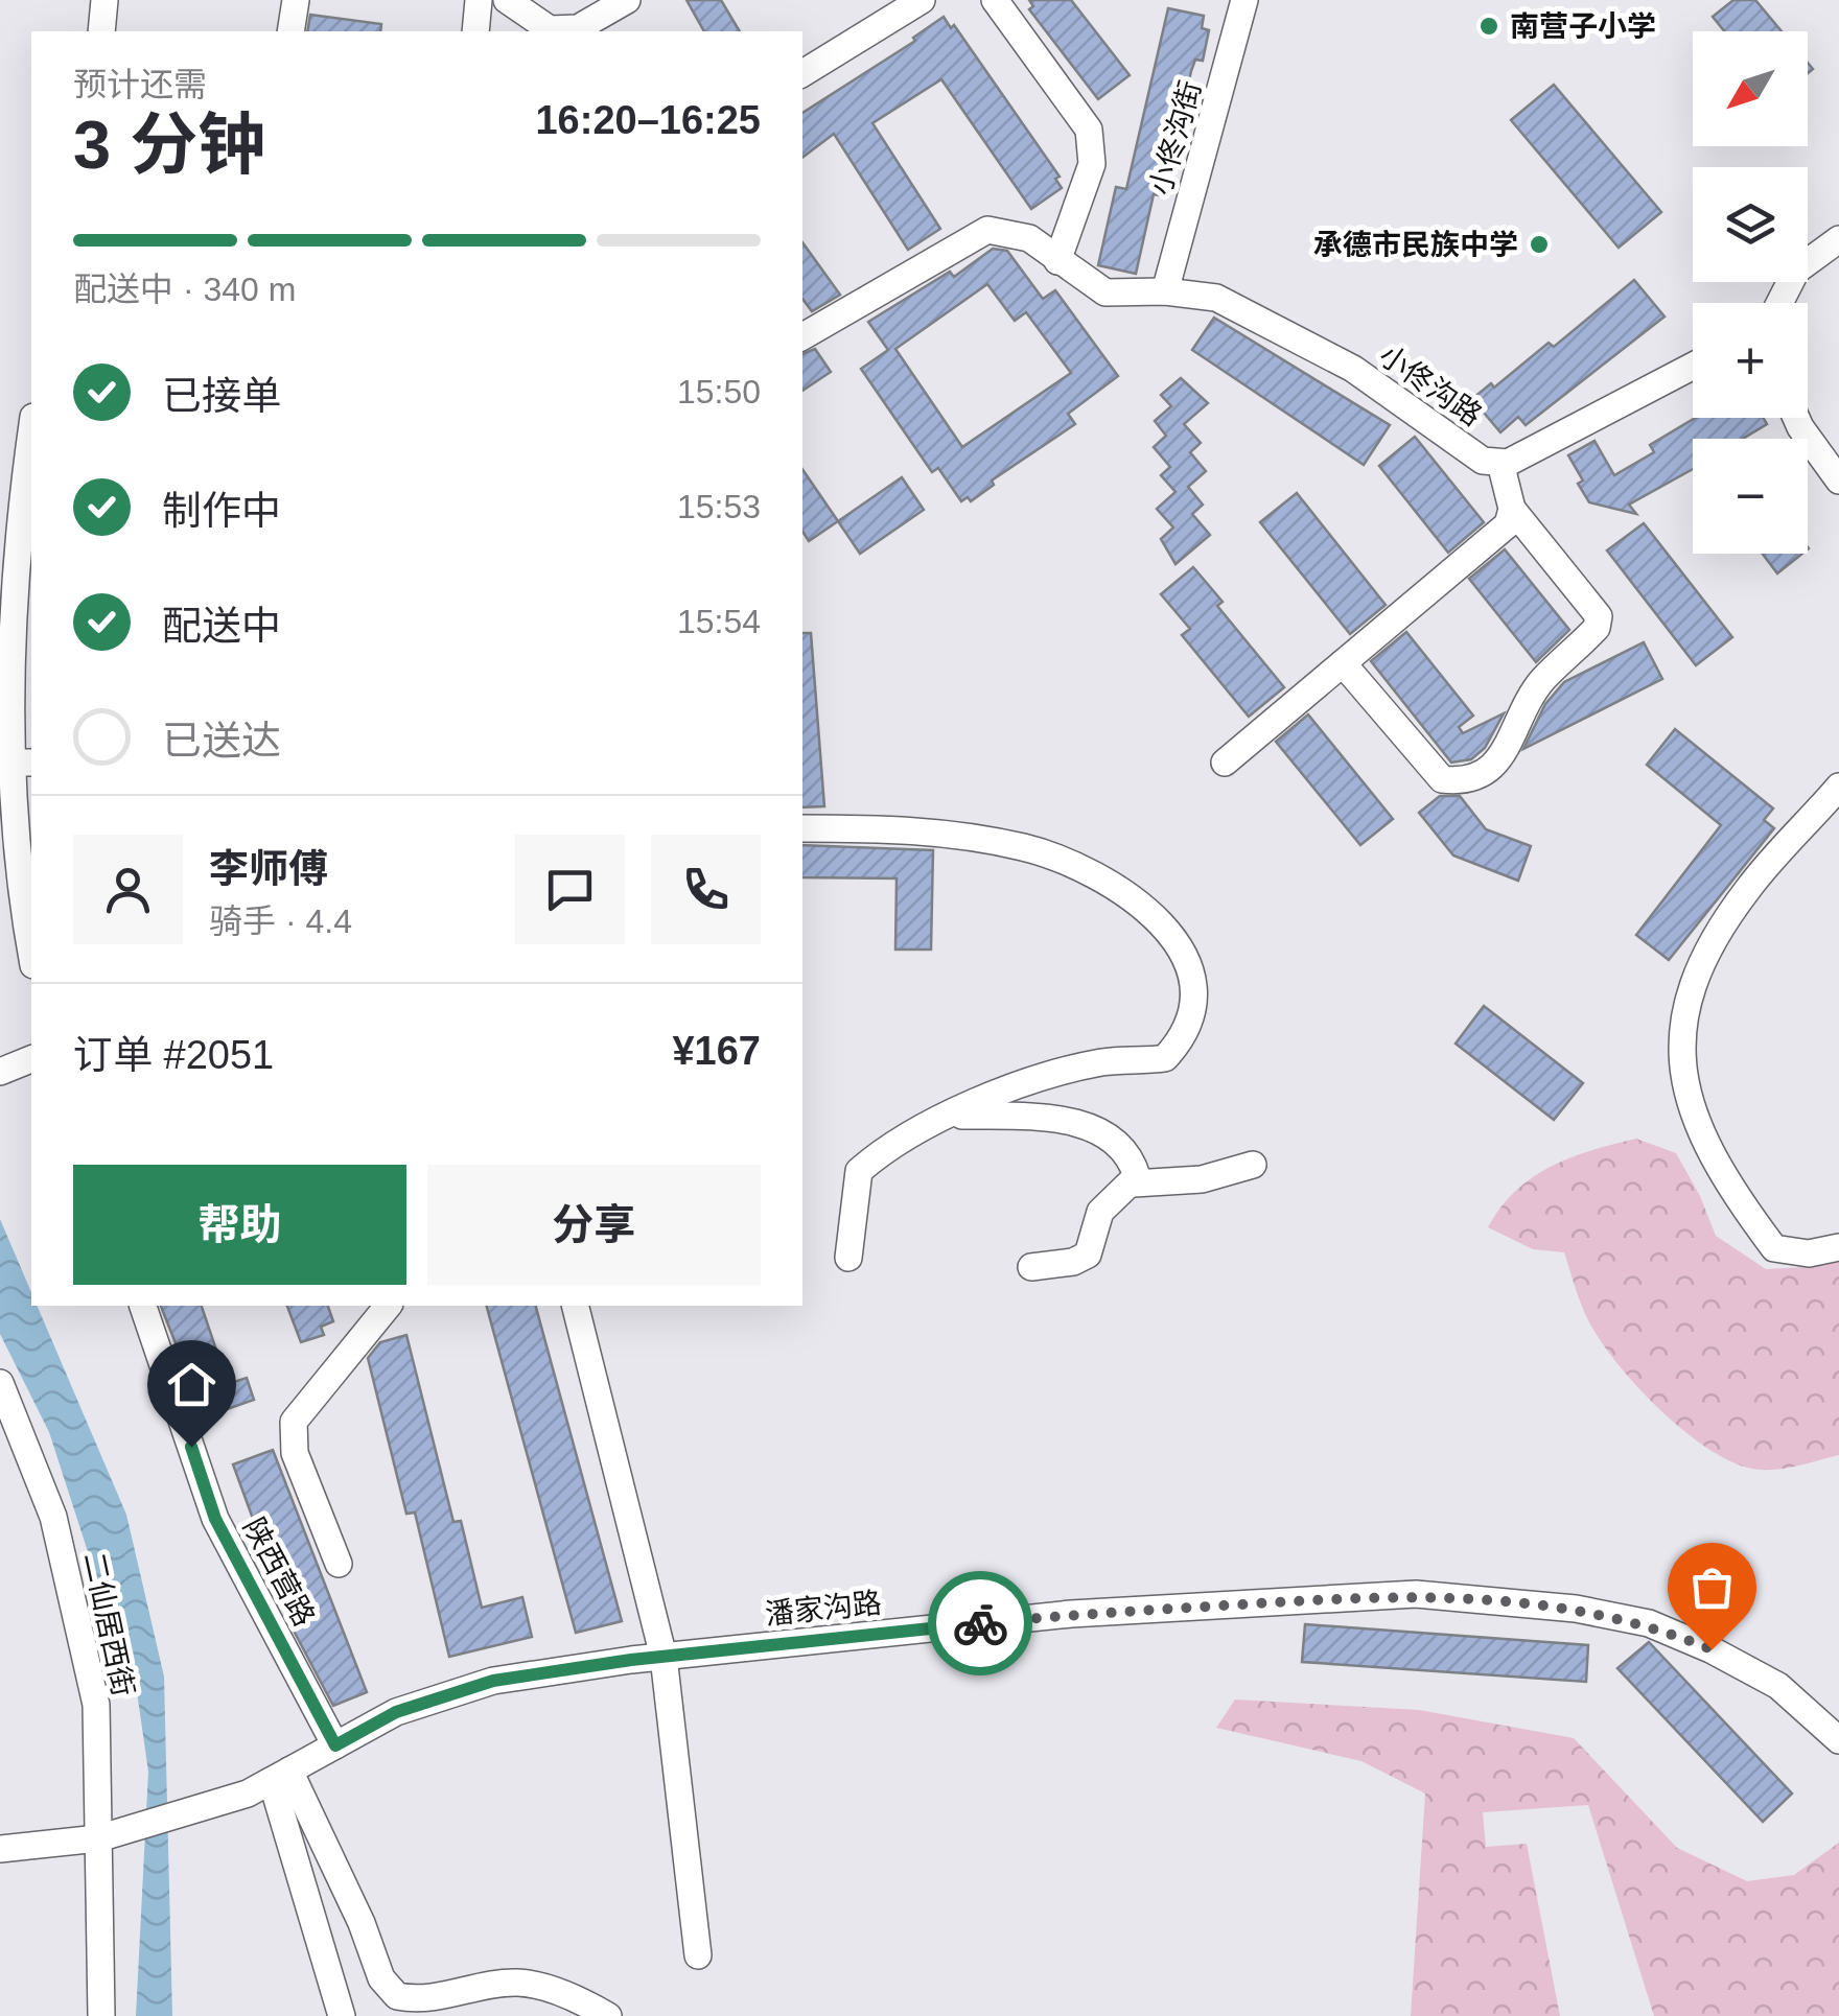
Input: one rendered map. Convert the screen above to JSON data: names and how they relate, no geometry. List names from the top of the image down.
{
  "streets": {
    "street": [
      "小佟沟街",
      "小佟沟路",
      "陕西营路",
      "潘家沟路",
      "二仙居西街"
    ]
  },
  "crossings": [
    ["小佟沟街", "小佟沟路"],
    ["陕西营路", "潘家沟路"],
    ["潘家沟路", "二仙居西街"]
  ],
  "places": ["南营子小学", "承德市民族中学"],
  "north": "bottom left",
  "page": {
    "map_buttons": ["+", "−"],
    "heading": ["3 分钟", "预计还需", "16:20–16:25"],
    "panel": [
      "李师傅",
      "骑手 · 4.4",
      "订单 #2051",
      "¥167"
    ],
    "bar": "配送中 · 340 m",
    "list": [
      ["已接单", "15:50"],
      ["制作中", "15:53"],
      ["配送中", "15:54"],
      "已送达"
    ],
    "buttons": ["帮助", "分享"]
  }
}
